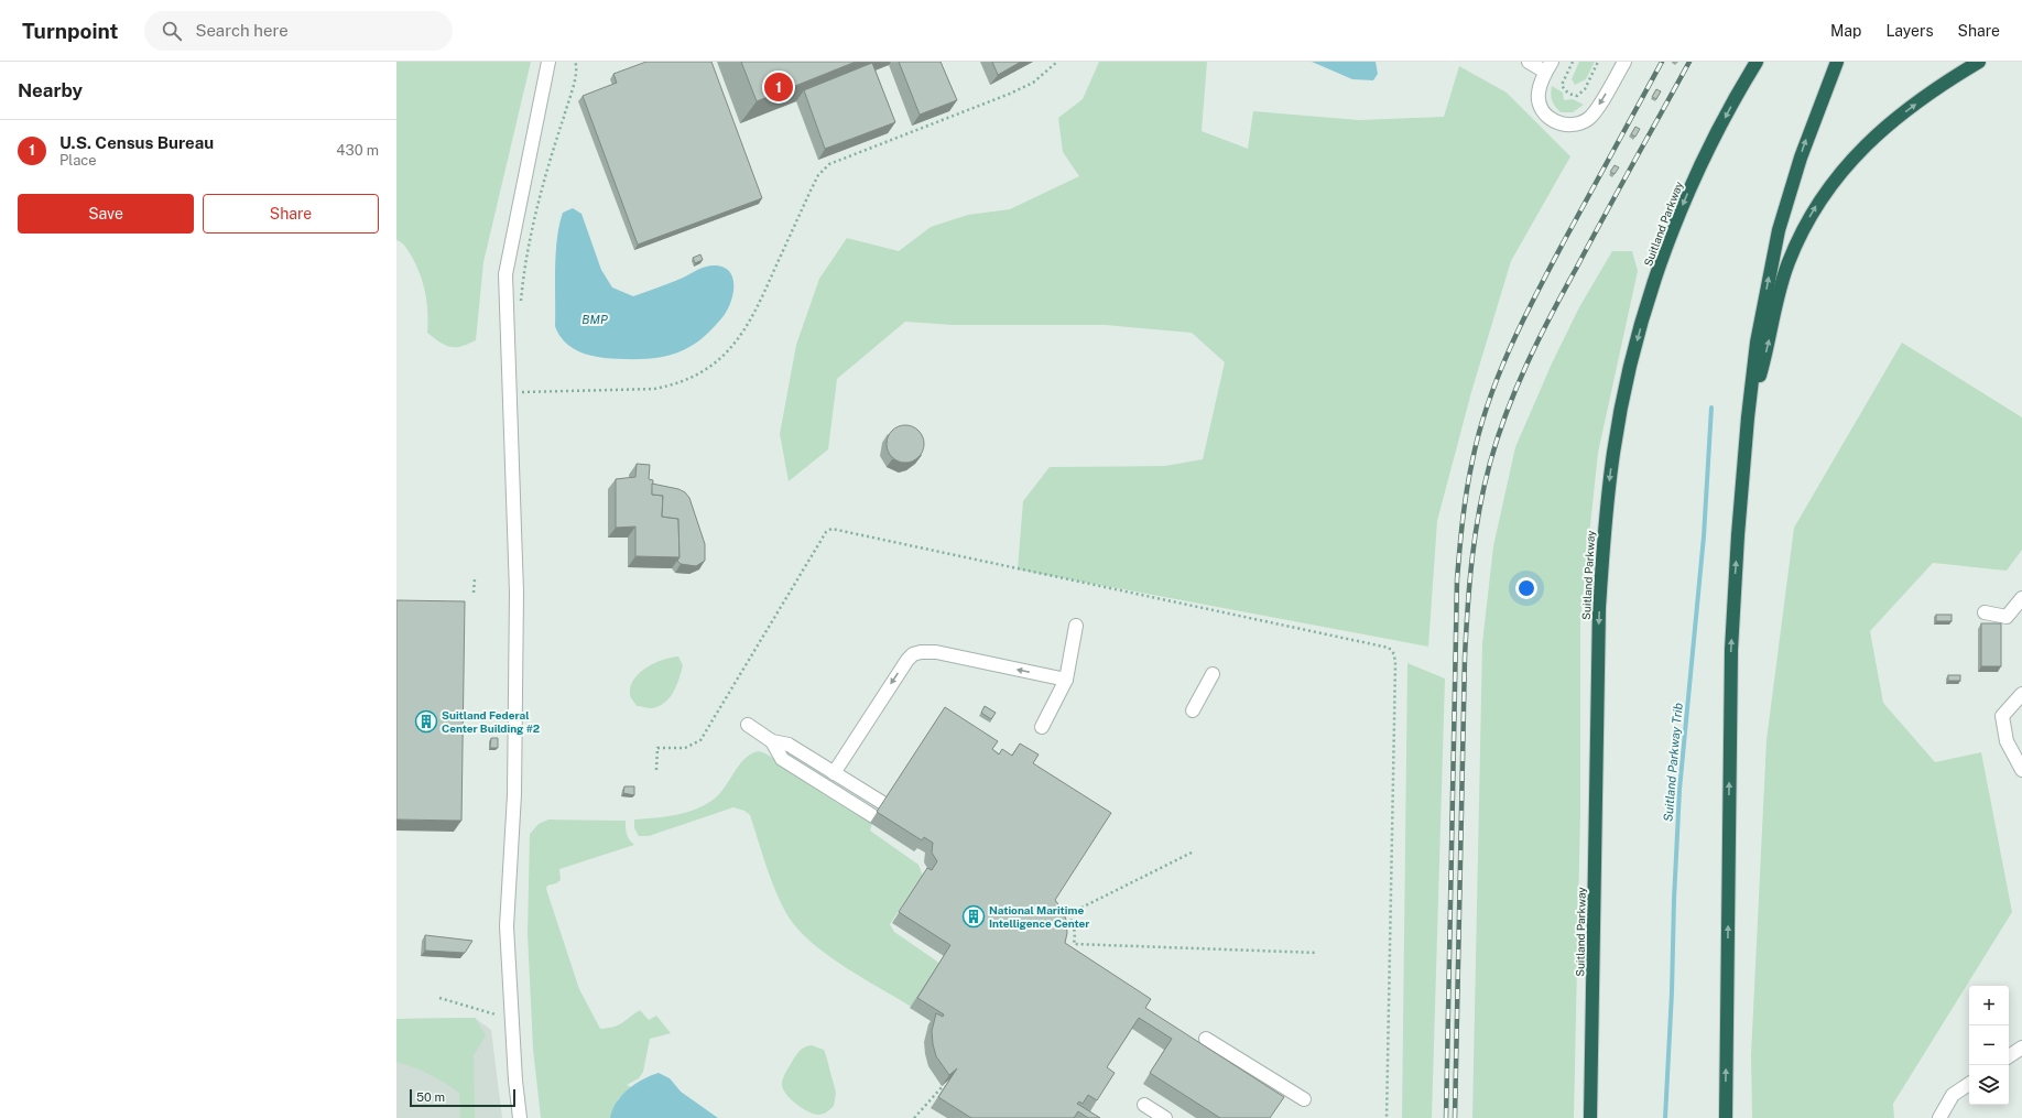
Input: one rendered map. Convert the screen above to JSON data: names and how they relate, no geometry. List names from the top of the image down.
{
  "streets": {
    "highway": ["Suitland Parkway"]
  },
  "one_way": ["Suitland Parkway"],
  "water": ["BMP", "Suitland Parkway Trib"],
  "places": {
    "building": ["Suitland Federal Center Building #2", "National Maritime Intelligence Center"]
  },
  "scale_bar": "50 m",
  "page": {
    "header": "Turnpoint",
    "search": "Search here",
    "nav": ["Map", "Layers", "Share"],
    "heading": "Nearby",
    "pins": "1",
    "list": [
      {
        "mark": "1",
        "name": "U.S. Census Bureau",
        "note": "Place",
        "value": "430 m"
      }
    ],
    "buttons": ["Save", "Share"],
    "map_buttons": ["+", "−"],
    "scale": "50 m"
  }
}
